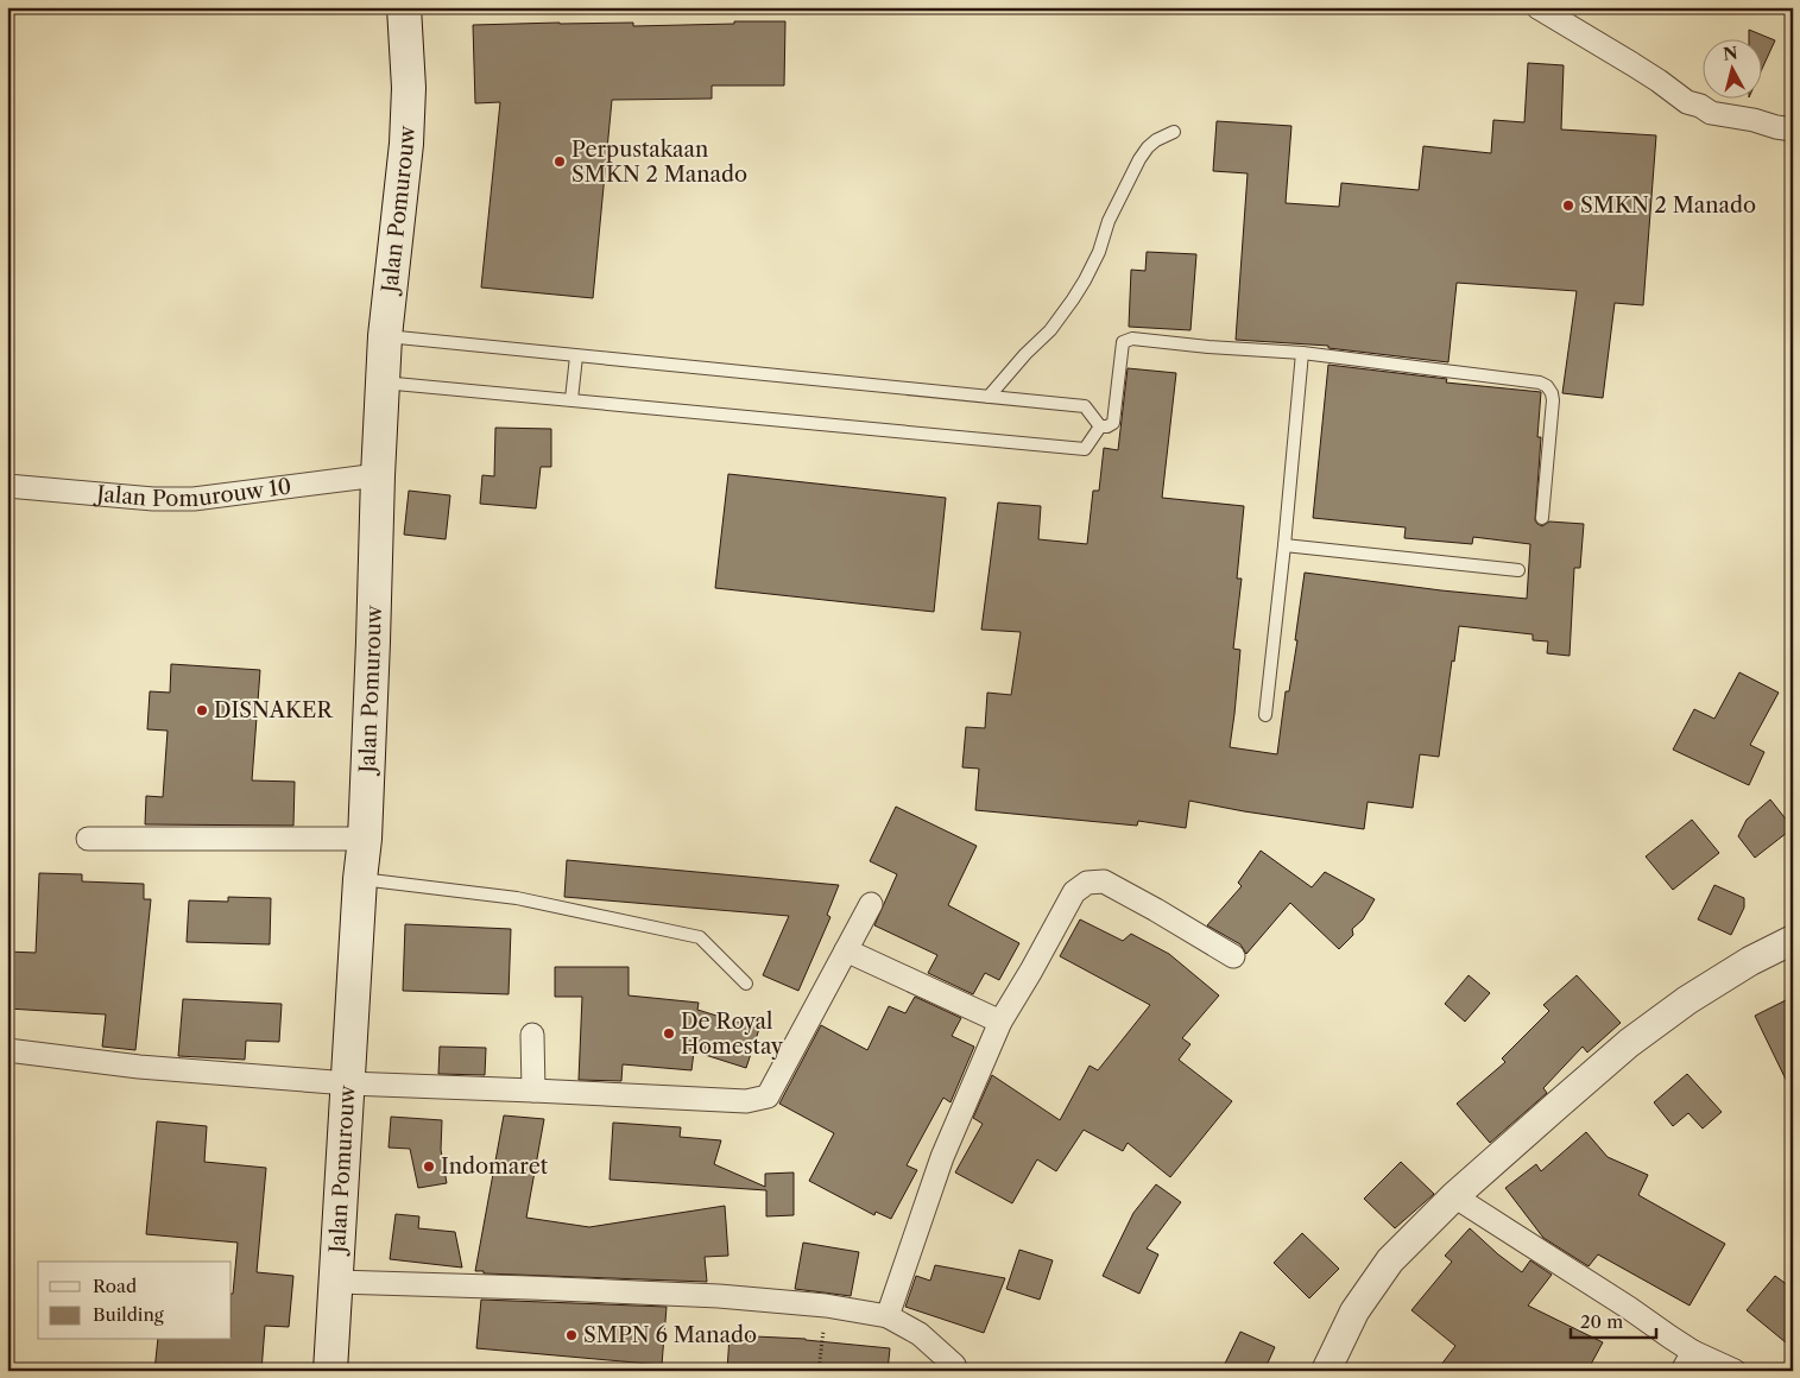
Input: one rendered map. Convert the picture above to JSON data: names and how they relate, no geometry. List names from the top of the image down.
{
  "streets": {
    "main road": ["Jalan Pomurouw"],
    "street": ["Jalan Pomurouw 10"]
  },
  "crossings": [
    ["Jalan Pomurouw", "Jalan Pomurouw 10"]
  ],
  "places": [
    "Perpustakaan SMKN 2 Manado",
    "SMKN 2 Manado",
    "DISNAKER",
    "De Royal Homestay",
    "Indomaret",
    "SMPN 6 Manado"
  ],
  "legend": ["Road", "Building"],
  "scale_bar": "20 m",
  "north": "top"
}
